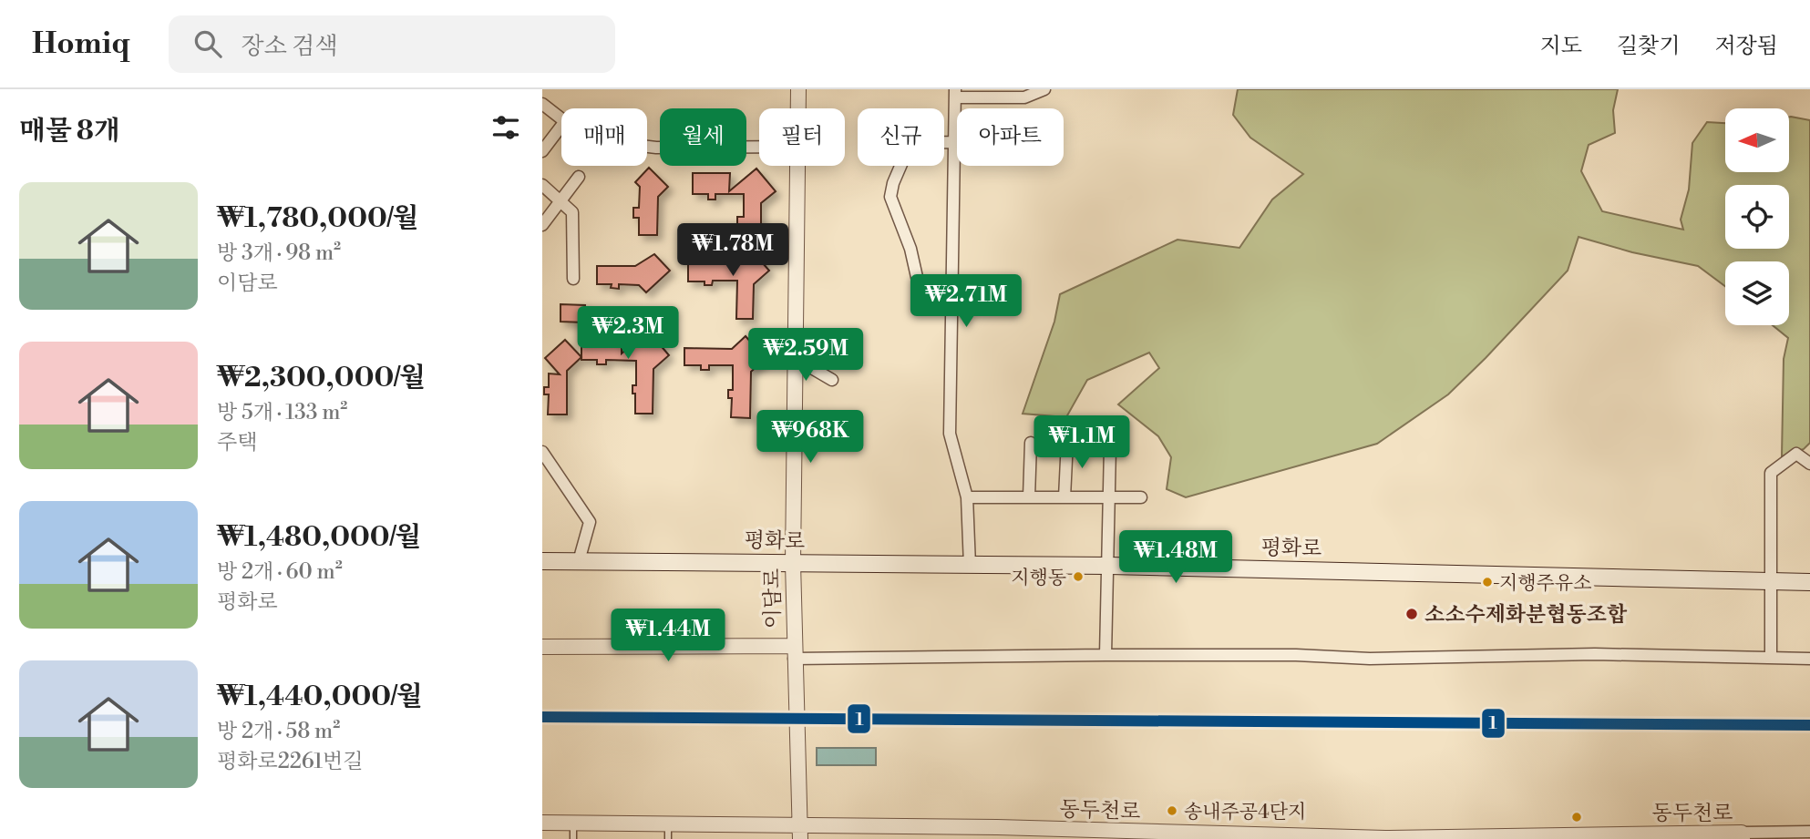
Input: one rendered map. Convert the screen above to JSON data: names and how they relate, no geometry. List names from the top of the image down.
{
  "streets": {
    "main road": ["평화로"],
    "street": ["이담로", "동두천로"]
  },
  "crossings": [
    ["평화로", "이담로"],
    ["이담로", "동두천로"]
  ],
  "places": [
    "지행동",
    "지행주유소",
    "소소수제화분협동조합",
    "송내주공4단지"
  ],
  "lines": ["transit line 1"],
  "north": "left",
  "page": {
    "header": "Homiq",
    "search": "장소 검색",
    "nav": ["지도", "길찾기", "저장됨"],
    "heading": "매물 8개",
    "chip": [
      "매매",
      "월세",
      "필터",
      "신규",
      "아파트"
    ],
    "list": [
      {
        "name": "₩1,780,000/월",
        "note": "방 3개 · 98 m² · 이담로"
      },
      {
        "name": "₩2,300,000/월",
        "note": "방 5개 · 133 m² · 주택"
      },
      {
        "name": "₩1,480,000/월",
        "note": "방 2개 · 60 m² · 평화로"
      },
      {
        "name": "₩1,440,000/월",
        "note": "방 2개 · 58 m² · 평화로2261번길"
      }
    ],
    "price": [
      "₩1.78M",
      "₩2.71M",
      "₩2.3M",
      "₩2.59M",
      "₩968K",
      "₩1.1M",
      "₩1.48M",
      "₩1.44M"
    ]
  }
}
